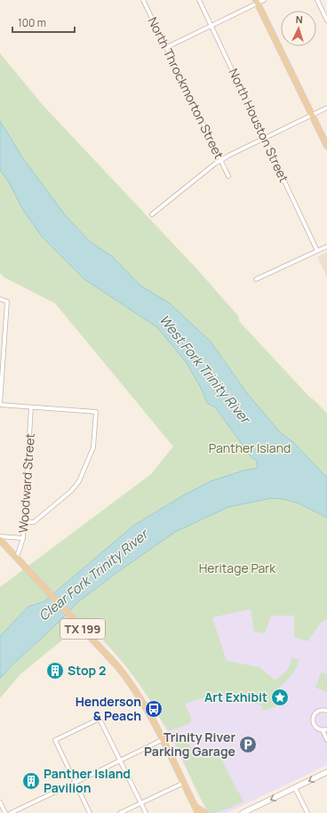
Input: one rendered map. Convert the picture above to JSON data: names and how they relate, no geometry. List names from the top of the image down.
{
  "streets": {
    "main road": ["TX 199"],
    "street": ["North Throckmorton Street", "North Houston Street", "Woodward Street"]
  },
  "crossings": [
    ["Woodward Street", "TX 199"]
  ],
  "water": ["West Fork Trinity River", "Clear Fork Trinity River"],
  "parks": ["Panther Island", "Heritage Park"],
  "places": {
    "building": ["Stop 2", "Panther Island Pavilion"],
    "place": ["Art Exhibit"],
    "bus stop": ["Henderson & Peach"],
    "parking": ["Trinity River Parking Garage"]
  },
  "scale_bar": "100 m",
  "north": "top"
}
